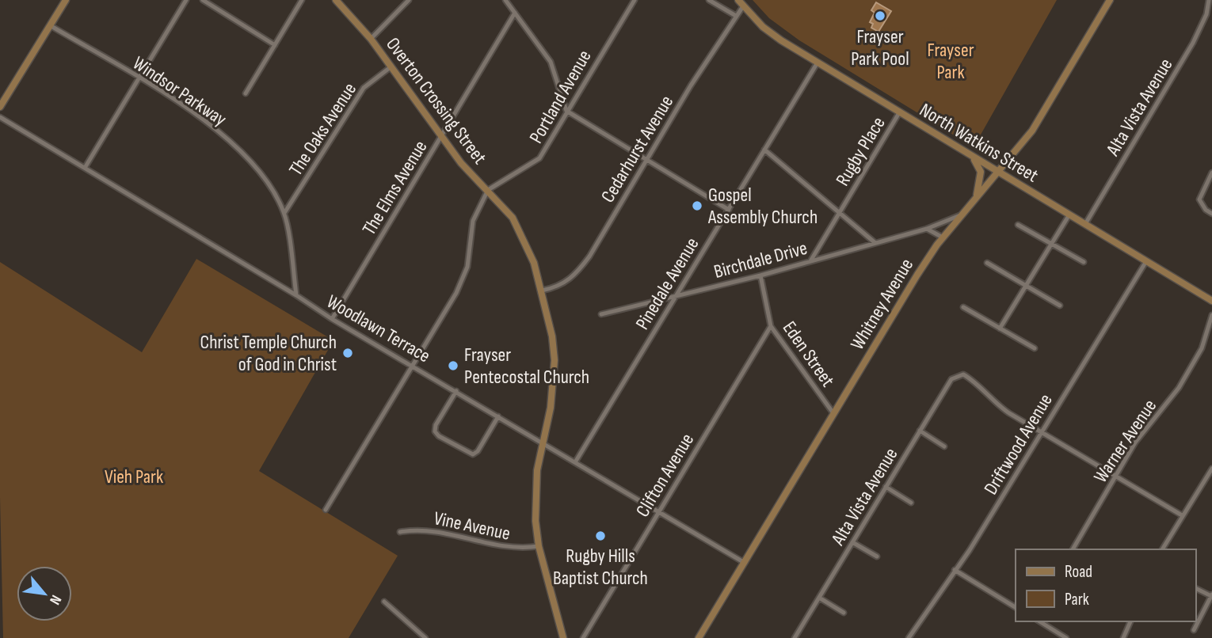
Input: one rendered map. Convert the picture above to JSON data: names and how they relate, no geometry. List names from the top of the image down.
{
  "streets": {
    "main road": ["Overton Crossing Street", "North Watkins Street", "Whitney Avenue"],
    "street": [
      "Windsor Parkway",
      "Portland Avenue",
      "Alta Vista Avenue",
      "The Oaks Avenue",
      "Cedarhurst Avenue",
      "Rugby Place",
      "The Elms Avenue",
      "Birchdale Drive",
      "Pinedale Avenue",
      "Woodlawn Terrace",
      "Eden Street",
      "Warner Avenue",
      "Driftwood Avenue",
      "Clifton Avenue",
      "Vine Avenue"
    ]
  },
  "crossings": [
    ["Windsor Parkway", "The Oaks Avenue"],
    ["Windsor Parkway", "Woodlawn Terrace"],
    ["Portland Avenue", "Overton Crossing Street"],
    ["Overton Crossing Street", "The Oaks Avenue"],
    ["Overton Crossing Street", "Cedarhurst Avenue"],
    ["Overton Crossing Street", "The Elms Avenue"],
    ["Overton Crossing Street", "Woodlawn Terrace"],
    ["Overton Crossing Street", "Vine Avenue"],
    ["Alta Vista Avenue", "North Watkins Street"],
    ["Alta Vista Avenue", "Driftwood Avenue"],
    ["North Watkins Street", "Cedarhurst Avenue"],
    ["North Watkins Street", "Rugby Place"],
    ["North Watkins Street", "Pinedale Avenue"],
    ["North Watkins Street", "Whitney Avenue"],
    ["North Watkins Street", "Driftwood Avenue"],
    ["Rugby Place", "Birchdale Drive"],
    ["The Elms Avenue", "Woodlawn Terrace"],
    ["Birchdale Drive", "Pinedale Avenue"],
    ["Birchdale Drive", "Whitney Avenue"],
    ["Birchdale Drive", "Eden Street"],
    ["Pinedale Avenue", "Woodlawn Terrace"],
    ["Whitney Avenue", "Woodlawn Terrace"],
    ["Whitney Avenue", "Eden Street"],
    ["Woodlawn Terrace", "Clifton Avenue"],
    ["Eden Street", "Clifton Avenue"]
  ],
  "parks": ["Frayser Park", "Vieh Park"],
  "places": [
    "Frayser Park Pool",
    "Gospel Assembly Church",
    "Christ Temple Church of God in Christ",
    "Frayser Pentecostal Church",
    "Rugby Hills Baptist Church"
  ],
  "legend": ["Road", "Park"],
  "north": "bottom right"
}
